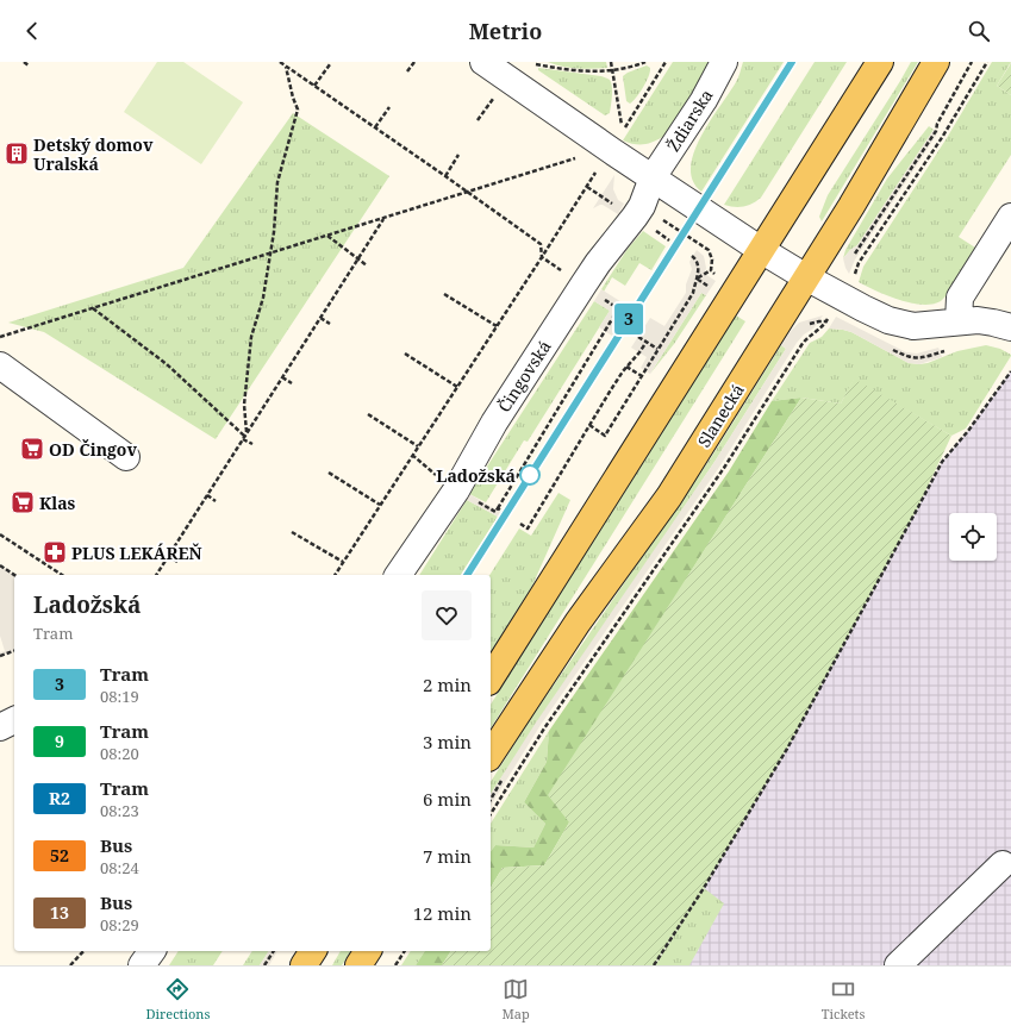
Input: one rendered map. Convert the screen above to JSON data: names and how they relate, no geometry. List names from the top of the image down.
{
  "streets": {
    "main road": ["Slanecká"],
    "street": ["Ždiarska", "Čingovská"]
  },
  "crossings": [
    ["Ždiarska", "Čingovská"]
  ],
  "places": {
    "building": ["Detský domov Uralská"],
    "supermarket": ["OD Čingov", "Klas"],
    "other": ["Ladožská"],
    "pharmacy": ["PLUS LEKÁREŇ"]
  },
  "lines": ["tram line 3"],
  "page": {
    "header": "Metrio",
    "on_map": "3",
    "heading": ["Ladožská", "Tram"],
    "list": [
      {
        "mark": "3",
        "name": "Tram",
        "note": "08:19",
        "value": "2 min"
      },
      {
        "mark": "9",
        "name": "Tram",
        "note": "08:20",
        "value": "3 min"
      },
      {
        "mark": "R2",
        "name": "Tram",
        "note": "08:23",
        "value": "6 min"
      },
      {
        "mark": "52",
        "name": "Bus",
        "note": "08:24",
        "value": "7 min"
      },
      {
        "mark": "13",
        "name": "Bus",
        "note": "08:29",
        "value": "12 min"
      }
    ],
    "tabs": ["Directions", "Map", "Tickets"]
  }
}
